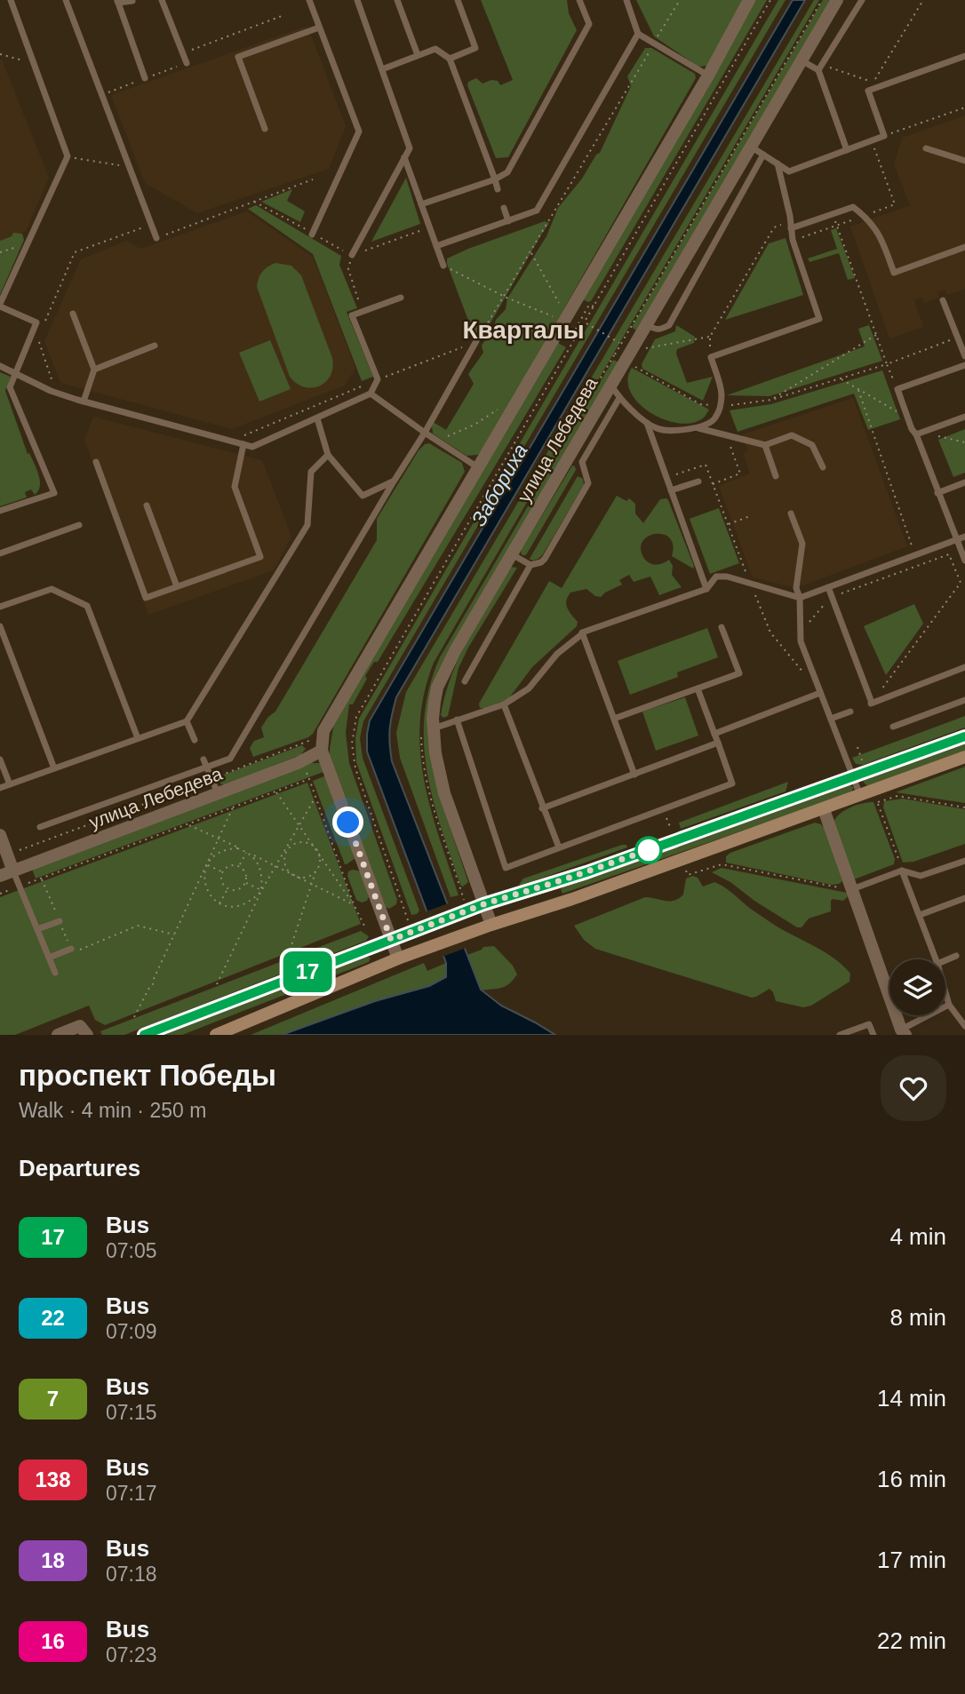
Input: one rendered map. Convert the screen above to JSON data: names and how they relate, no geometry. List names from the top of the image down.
{
  "streets": {
    "street": ["улица Лебедева"]
  },
  "districts": ["Кварталы"],
  "water": ["Забориха"],
  "lines": ["bus line 17"],
  "page": {
    "on_map": "17",
    "heading": [
      ["проспект Победы", "Walk · 4 min · 250 m"],
      "Departures"
    ],
    "list": [
      {
        "mark": "17",
        "name": "Bus",
        "note": "07:05",
        "value": "4 min"
      },
      {
        "mark": "22",
        "name": "Bus",
        "note": "07:09",
        "value": "8 min"
      },
      {
        "mark": "7",
        "name": "Bus",
        "note": "07:15",
        "value": "14 min"
      },
      {
        "mark": "138",
        "name": "Bus",
        "note": "07:17",
        "value": "16 min"
      },
      {
        "mark": "18",
        "name": "Bus",
        "note": "07:18",
        "value": "17 min"
      },
      {
        "mark": "16",
        "name": "Bus",
        "note": "07:23",
        "value": "22 min"
      }
    ]
  }
}
